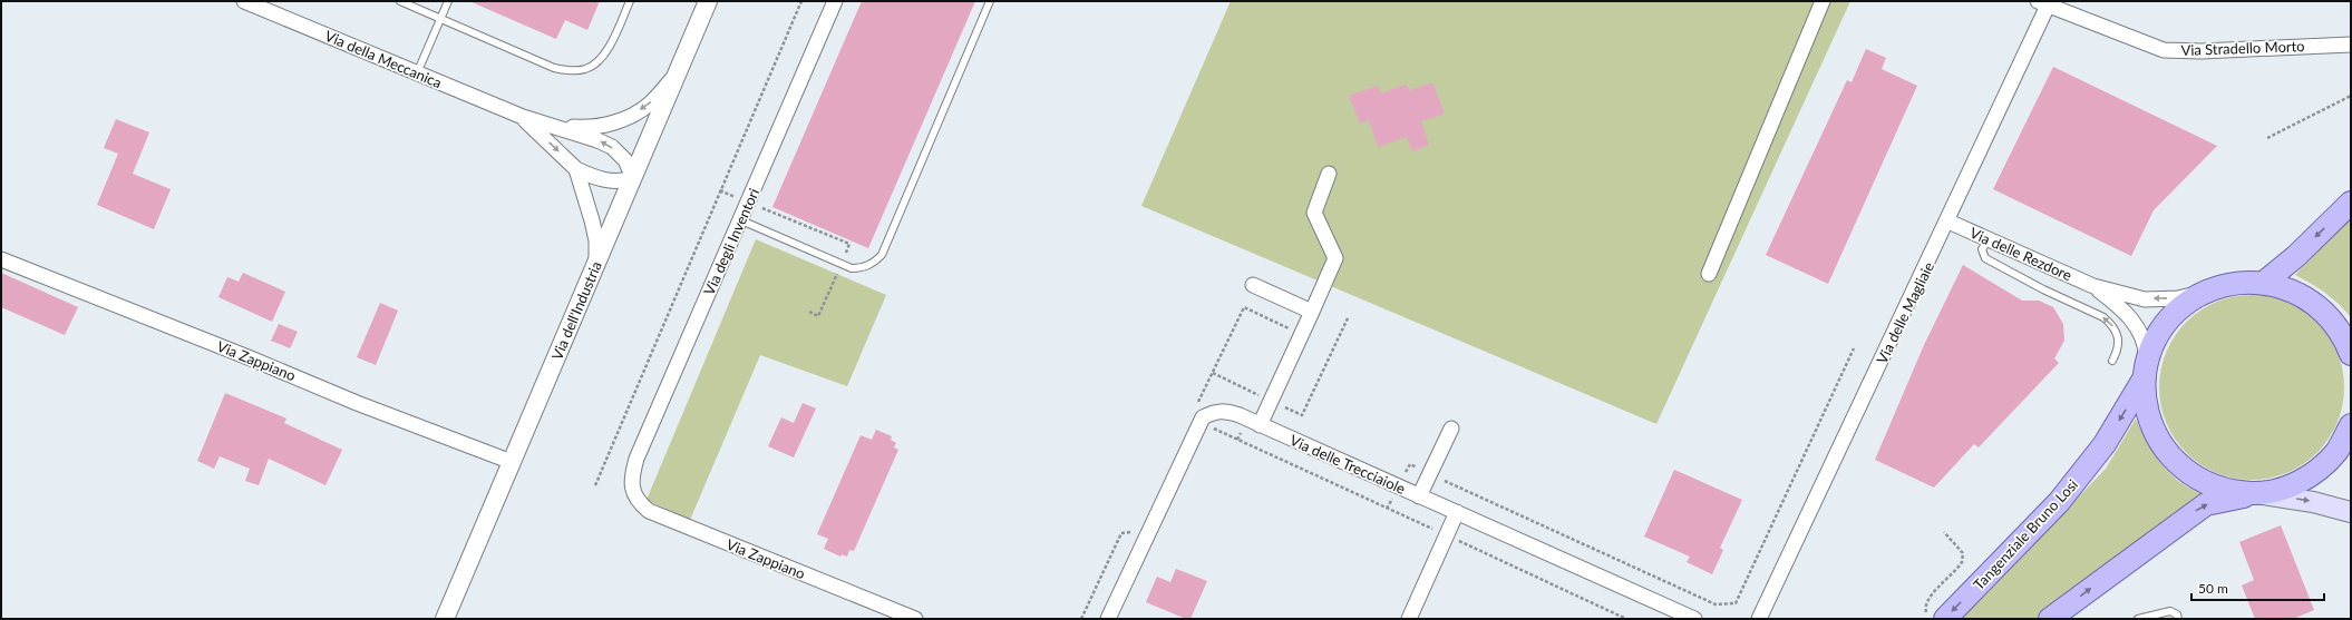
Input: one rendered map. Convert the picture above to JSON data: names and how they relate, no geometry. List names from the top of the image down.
{
  "streets": {
    "main road": ["Tangenziale Bruno Losi"],
    "street": [
      "Via Stradello Morto",
      "Via della Meccanica",
      "Via degli Inventori",
      "Via delle Rezdore",
      "Via dell'Industria",
      "Via delle Magliaie",
      "Via Zappiano",
      "Via delle Trecciaiole"
    ]
  },
  "crossings": [
    ["Via Stradello Morto", "Via delle Magliaie"],
    ["Via della Meccanica", "Via dell'Industria"],
    ["Via degli Inventori", "Via Zappiano"],
    ["Via delle Rezdore", "Via delle Magliaie"],
    ["Via delle Rezdore", "Tangenziale Bruno Losi"],
    ["Via dell'Industria", "Via Zappiano"]
  ],
  "scale_bar": "50 m"
}
